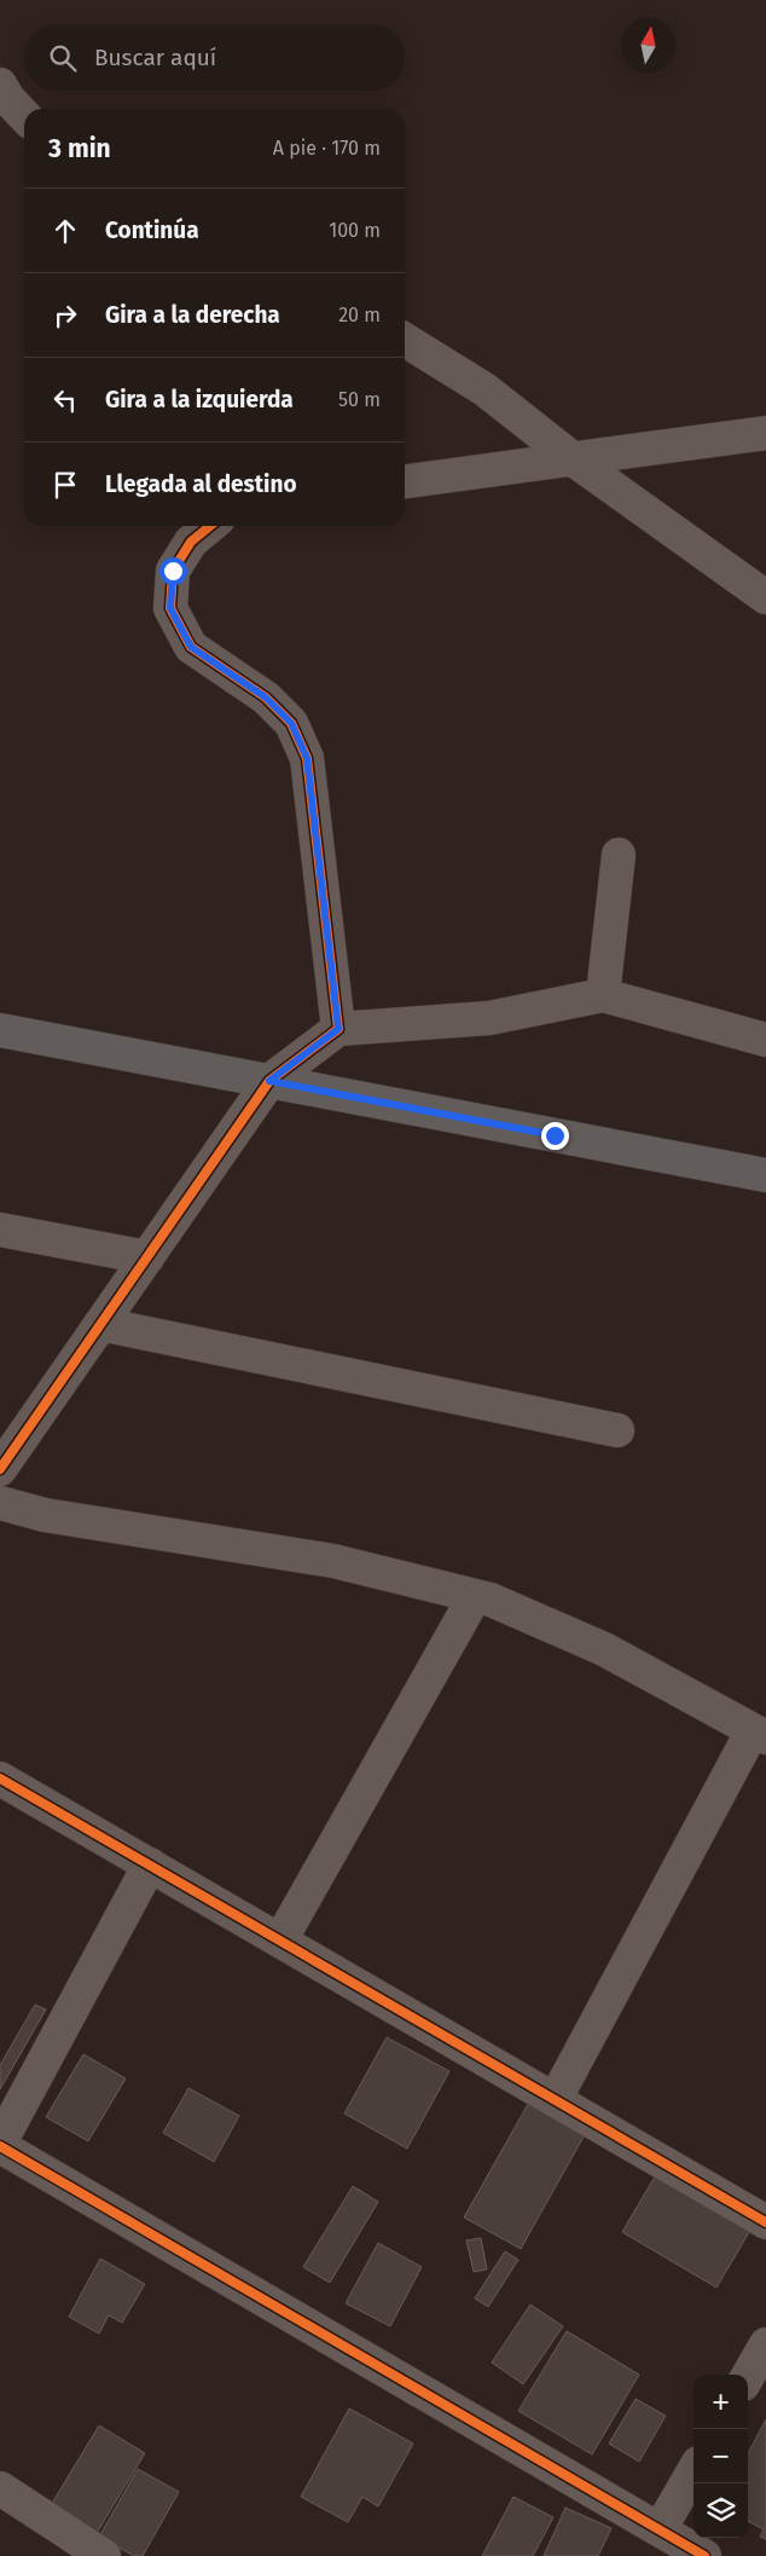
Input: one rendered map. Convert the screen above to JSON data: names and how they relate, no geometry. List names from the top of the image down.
{
  "north": "top",
  "page": {
    "search": "Buscar aquí",
    "heading": ["3 min", "A pie · 170 m"],
    "list": [
      ["Continúa", "100 m"],
      ["Gira a la derecha", "20 m"],
      ["Gira a la izquierda", "50 m"],
      "Llegada al destino"
    ],
    "map_buttons": ["+", "−"]
  }
}
